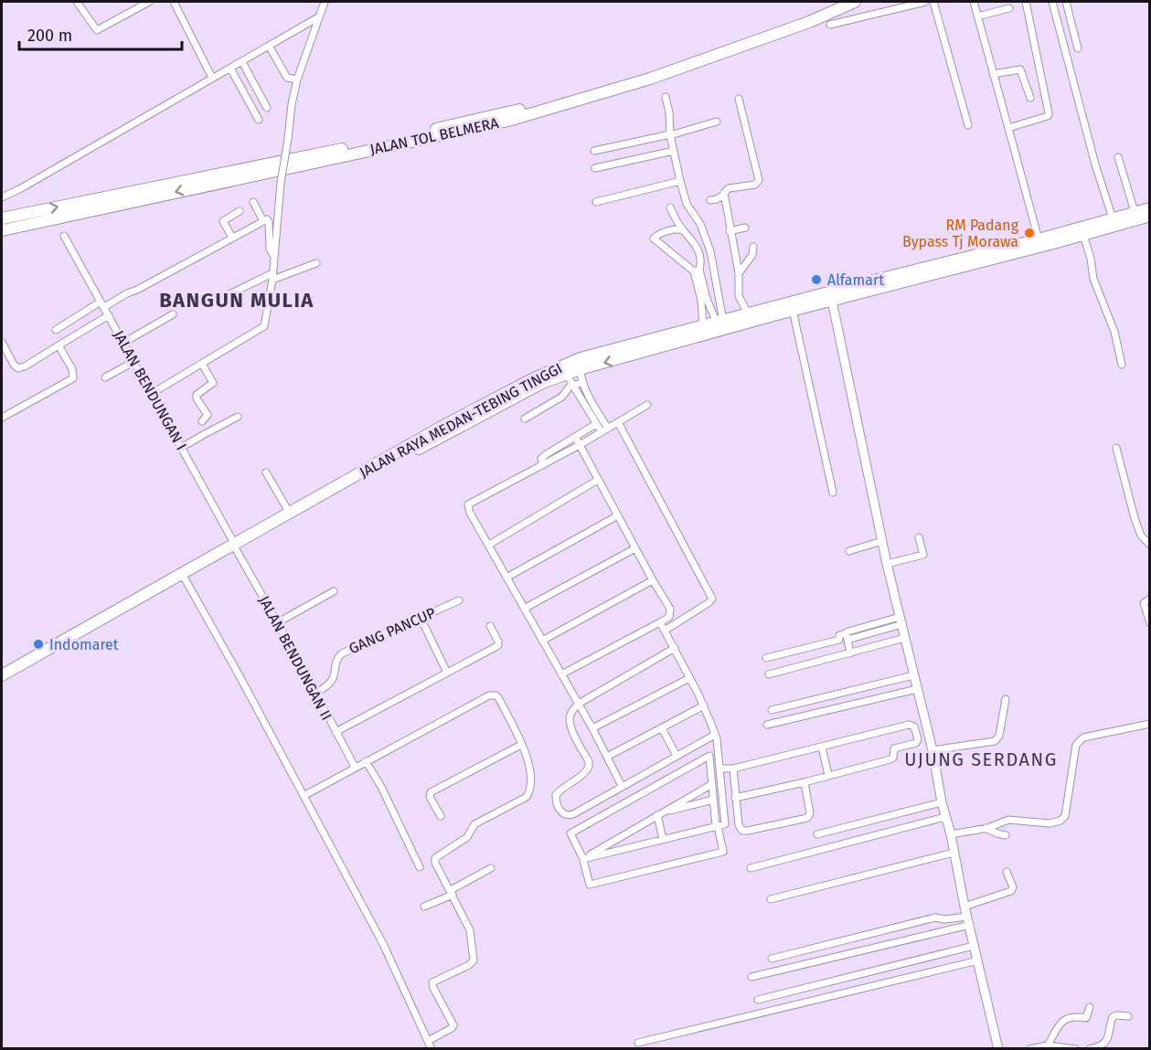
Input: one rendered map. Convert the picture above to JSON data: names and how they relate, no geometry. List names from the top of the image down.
{
  "streets": {
    "highway": ["JALAN TOL BELMERA", "JALAN RAYA MEDAN-TEBING TINGGI"],
    "street": ["JALAN BENDUNGAN I", "GANG PANCUP", "JALAN BENDUNGAN II"]
  },
  "crossings": [
    ["JALAN BENDUNGAN I", "JALAN RAYA MEDAN-TEBING TINGGI"],
    ["JALAN BENDUNGAN I", "JALAN BENDUNGAN II"],
    ["JALAN RAYA MEDAN-TEBING TINGGI", "JALAN BENDUNGAN II"],
    ["GANG PANCUP", "JALAN BENDUNGAN II"]
  ],
  "districts": ["BANGUN MULIA", "UJUNG SERDANG"],
  "places": ["RM Padang Bypass Tj Morawa", "Alfamart", "Indomaret"],
  "scale_bar": "200 m"
}
